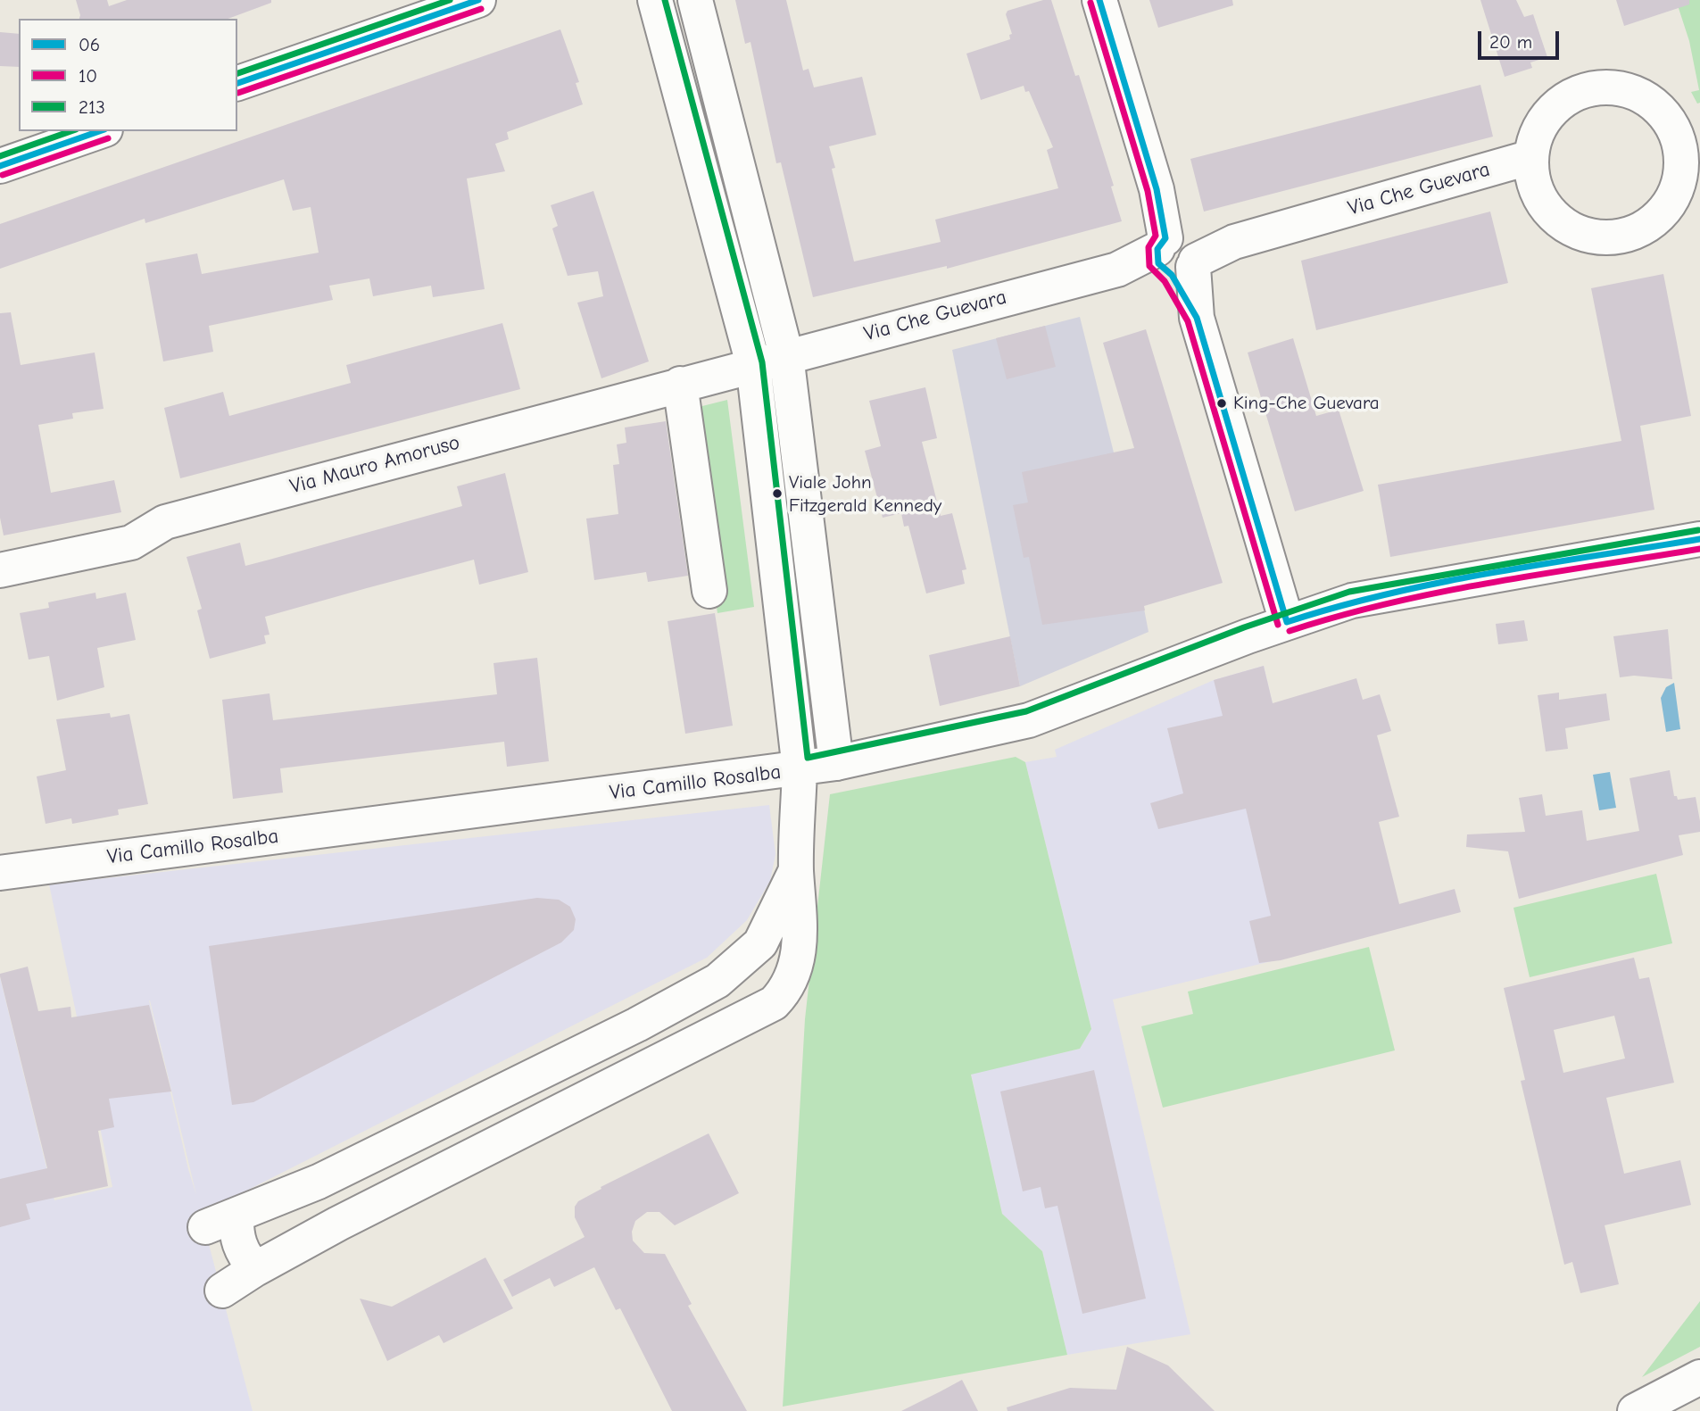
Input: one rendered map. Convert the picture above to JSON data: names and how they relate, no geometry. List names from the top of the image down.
{
  "streets": {
    "street": ["Via Che Guevara", "Via Mauro Amoruso", "Via Camillo Rosalba"]
  },
  "crossings": [
    ["Via Che Guevara", "Via Mauro Amoruso"]
  ],
  "places": ["King-Che Guevara", "Viale John Fitzgerald Kennedy"],
  "lines": ["transit line 06", "transit line 213", "transit line 10"],
  "legend": ["06", "10", "213"],
  "scale_bar": "20 m"
}
